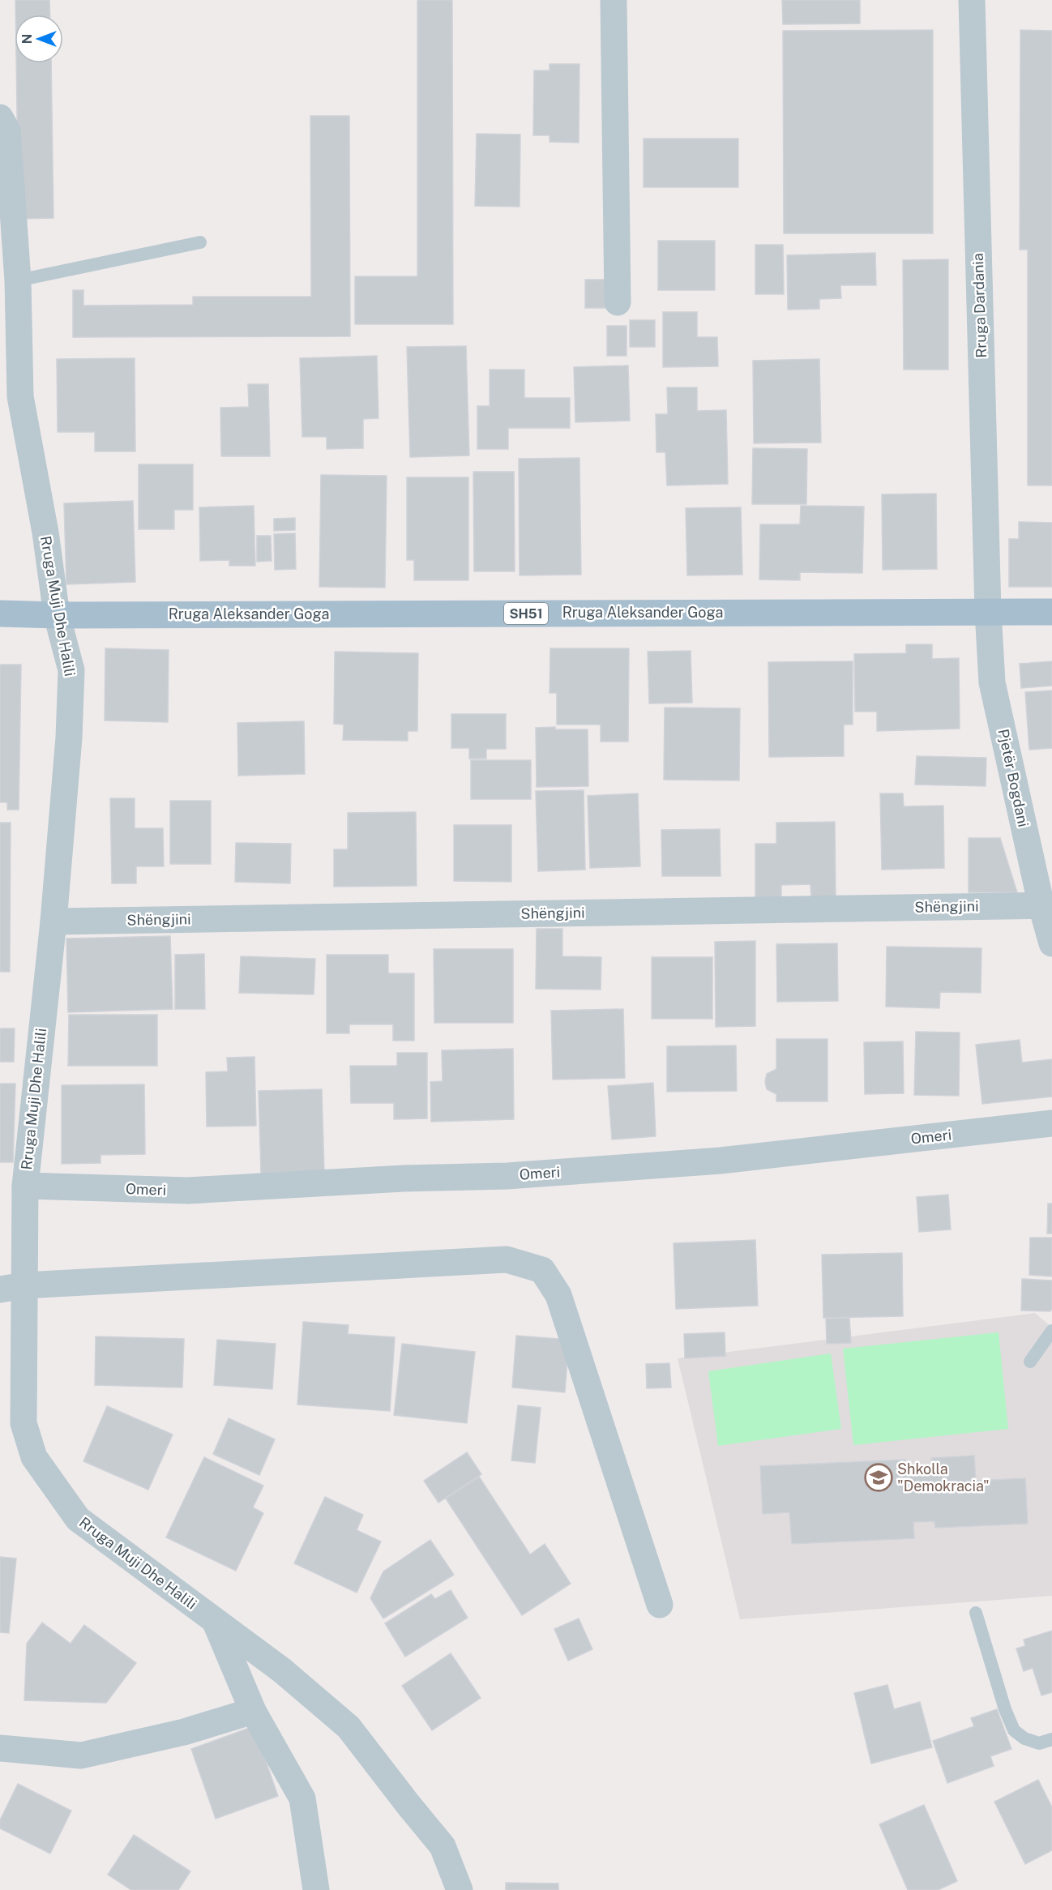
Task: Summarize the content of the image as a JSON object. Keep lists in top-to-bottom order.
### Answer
{
  "streets": {
    "main road": ["Rruga Aleksander Goga", "SH51"],
    "street": [
      "Rruga Dardania",
      "Rruga Muji Dhe Halili",
      "Pjetër Bogdani",
      "Shëngjini",
      "Omeri"
    ]
  },
  "crossings": [
    ["Rruga Dardania", "Rruga Aleksander Goga"],
    ["Rruga Dardania", "Pjetër Bogdani"],
    ["Rruga Muji Dhe Halili", "Rruga Aleksander Goga"],
    ["Rruga Muji Dhe Halili", "Shëngjini"],
    ["Rruga Muji Dhe Halili", "Omeri"],
    ["Rruga Aleksander Goga", "Pjetër Bogdani"],
    ["Pjetër Bogdani", "Shëngjini"]
  ],
  "places": {
    "school or university": ["Shkolla \"Demokracia\""]
  },
  "north": "left"
}
